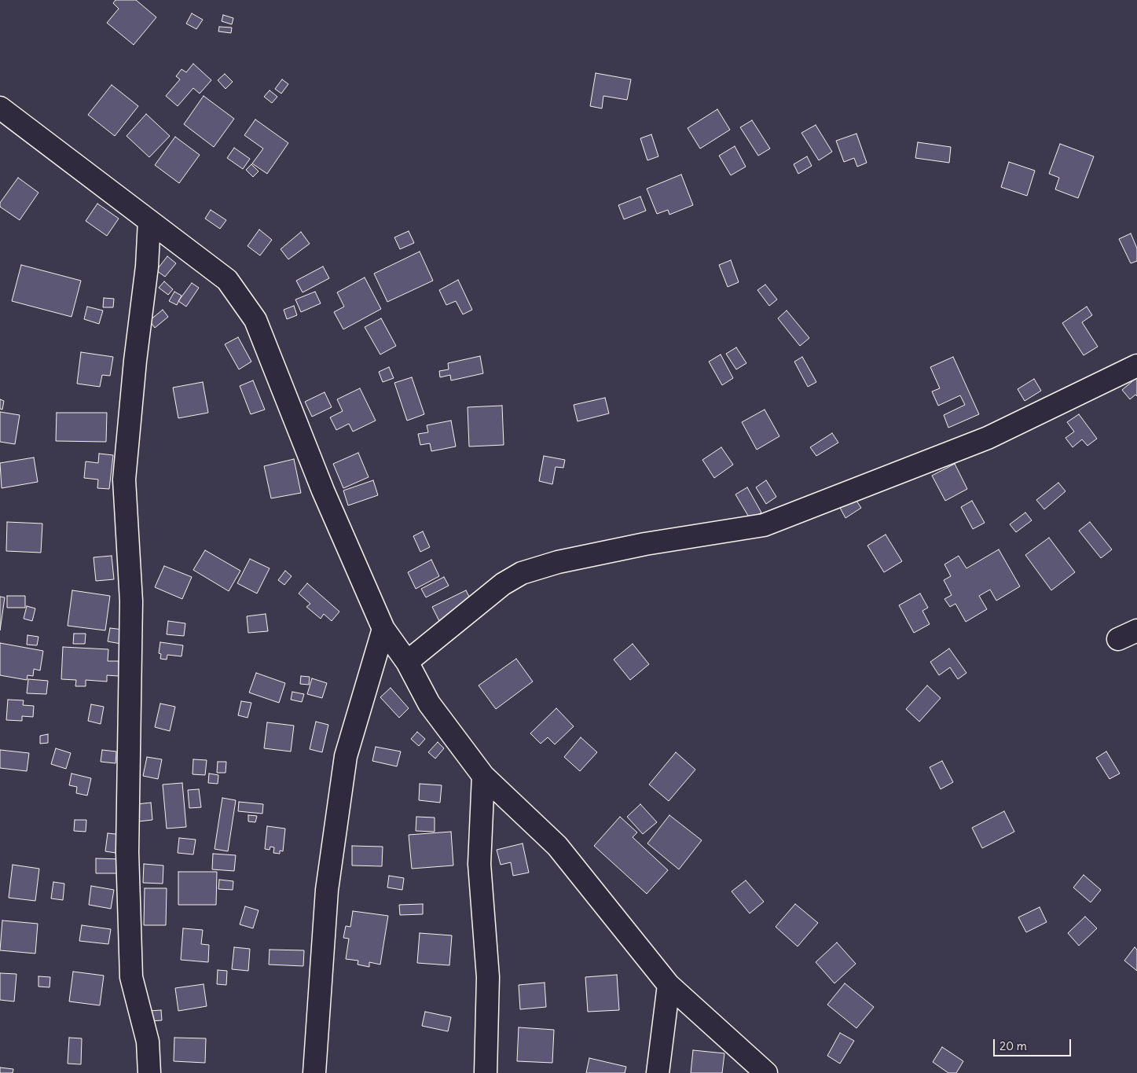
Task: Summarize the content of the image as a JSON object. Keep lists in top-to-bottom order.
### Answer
{
  "scale_bar": "20 m"
}
